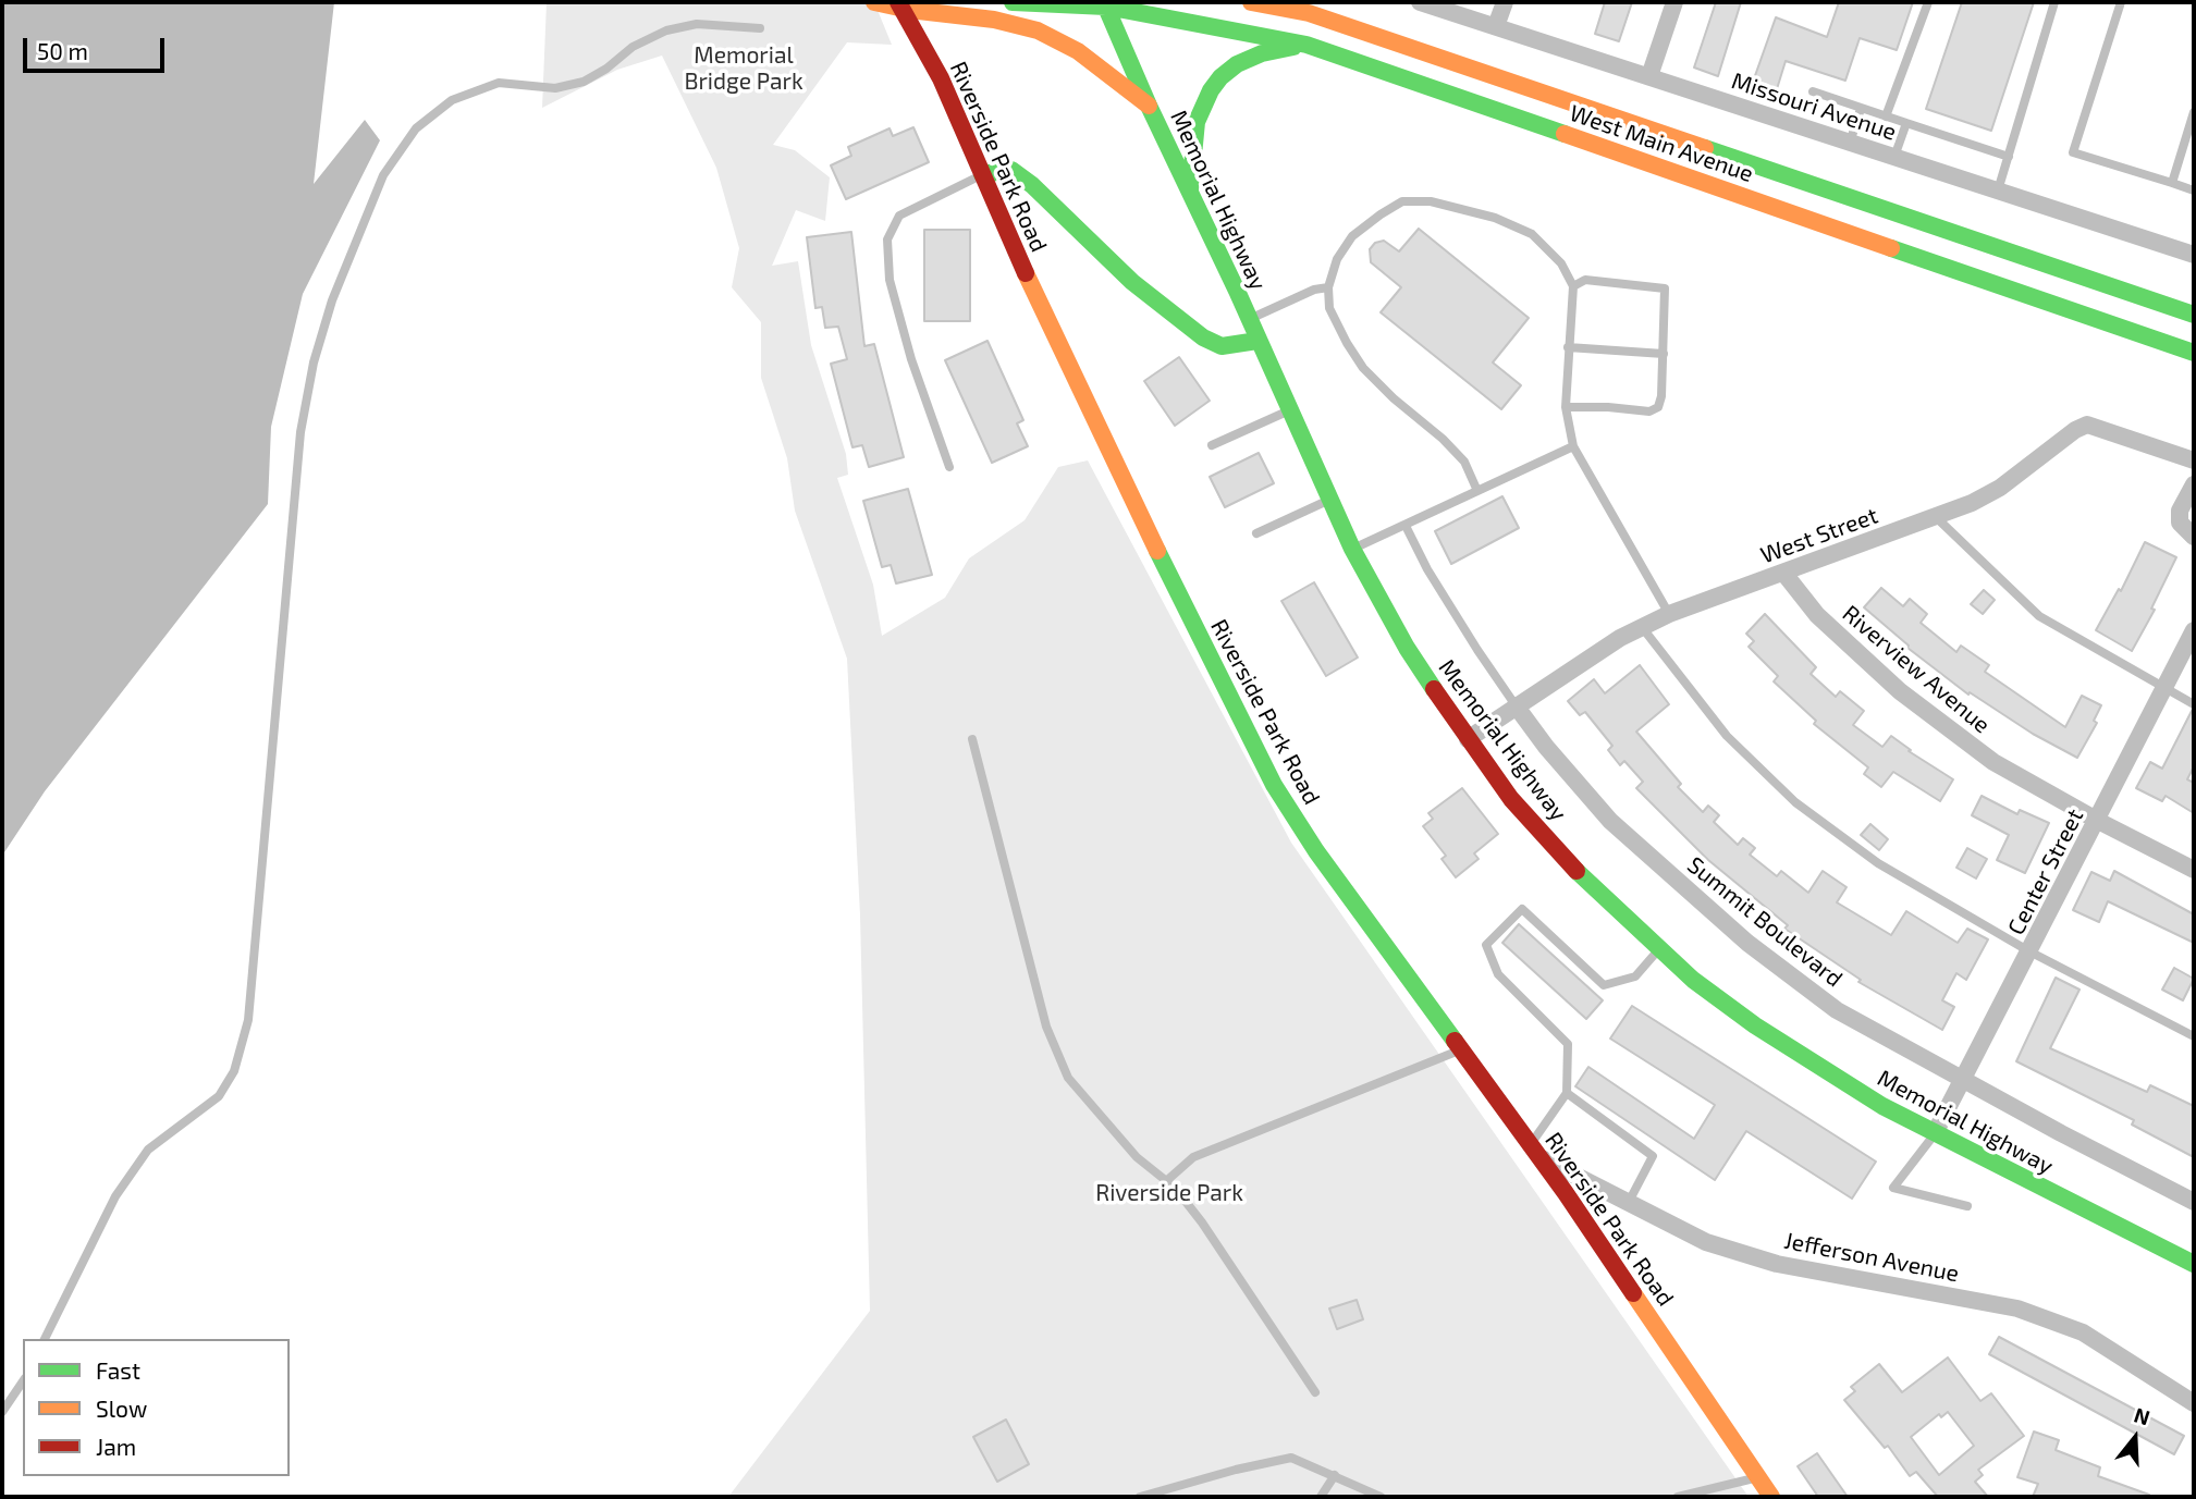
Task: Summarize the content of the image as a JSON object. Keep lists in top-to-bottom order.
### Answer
{
  "streets": {
    "main road": ["West Main Avenue", "Riverside Park Road", "Memorial Highway"],
    "street": [
      "Missouri Avenue",
      "West Street",
      "Riverview Avenue",
      "Center Street",
      "Summit Boulevard",
      "Jefferson Avenue"
    ]
  },
  "crossings": [
    ["West Main Avenue", "Memorial Highway"],
    ["Riverside Park Road", "Jefferson Avenue"],
    ["Memorial Highway", "West Street"],
    ["Memorial Highway", "Center Street"],
    ["West Street", "Riverview Avenue"],
    ["West Street", "Summit Boulevard"],
    ["Riverview Avenue", "Center Street"],
    ["Center Street", "Summit Boulevard"]
  ],
  "parks": ["Memorial Bridge Park", "Riverside Park"],
  "legend": ["Fast", "Slow", "Jam"],
  "scale_bar": "50 m",
  "north": "top"
}
